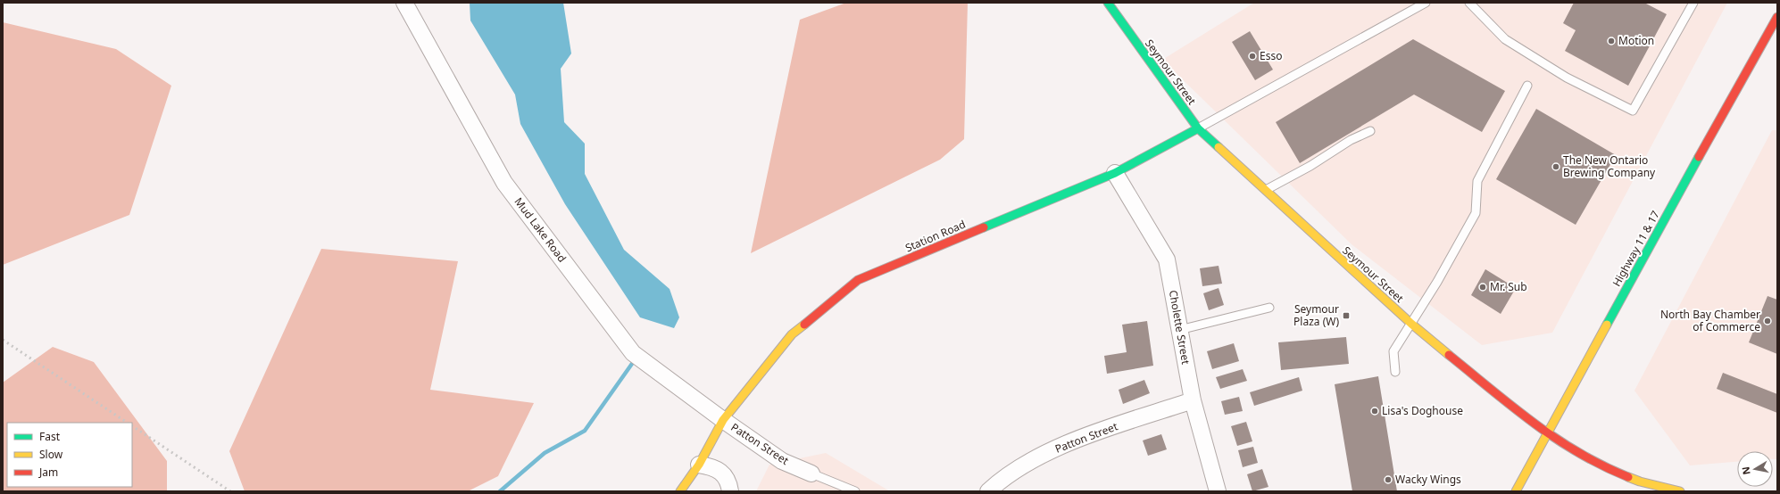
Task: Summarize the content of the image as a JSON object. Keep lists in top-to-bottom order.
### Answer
{
  "streets": {
    "main road": ["Seymour Street", "Station Road", "Highway 11 & 17"],
    "street": ["Mud Lake Road", "Cholette Street", "Patton Street"]
  },
  "crossings": [
    ["Seymour Street", "Station Road"],
    ["Seymour Street", "Highway 11 & 17"],
    ["Mud Lake Road", "Station Road"],
    ["Mud Lake Road", "Patton Street"],
    ["Station Road", "Cholette Street"],
    ["Station Road", "Patton Street"],
    ["Cholette Street", "Patton Street"]
  ],
  "places": {
    "other": [
      "Motion",
      "Esso",
      "The New Ontario Brewing Company",
      "Mr. Sub",
      "North Bay Chamber of Commerce",
      "Lisa's Doghouse",
      "Wacky Wings"
    ],
    "transit": ["Seymour Plaza (W)"]
  },
  "legend": ["Fast", "Slow", "Jam"],
  "north": "left"
}
